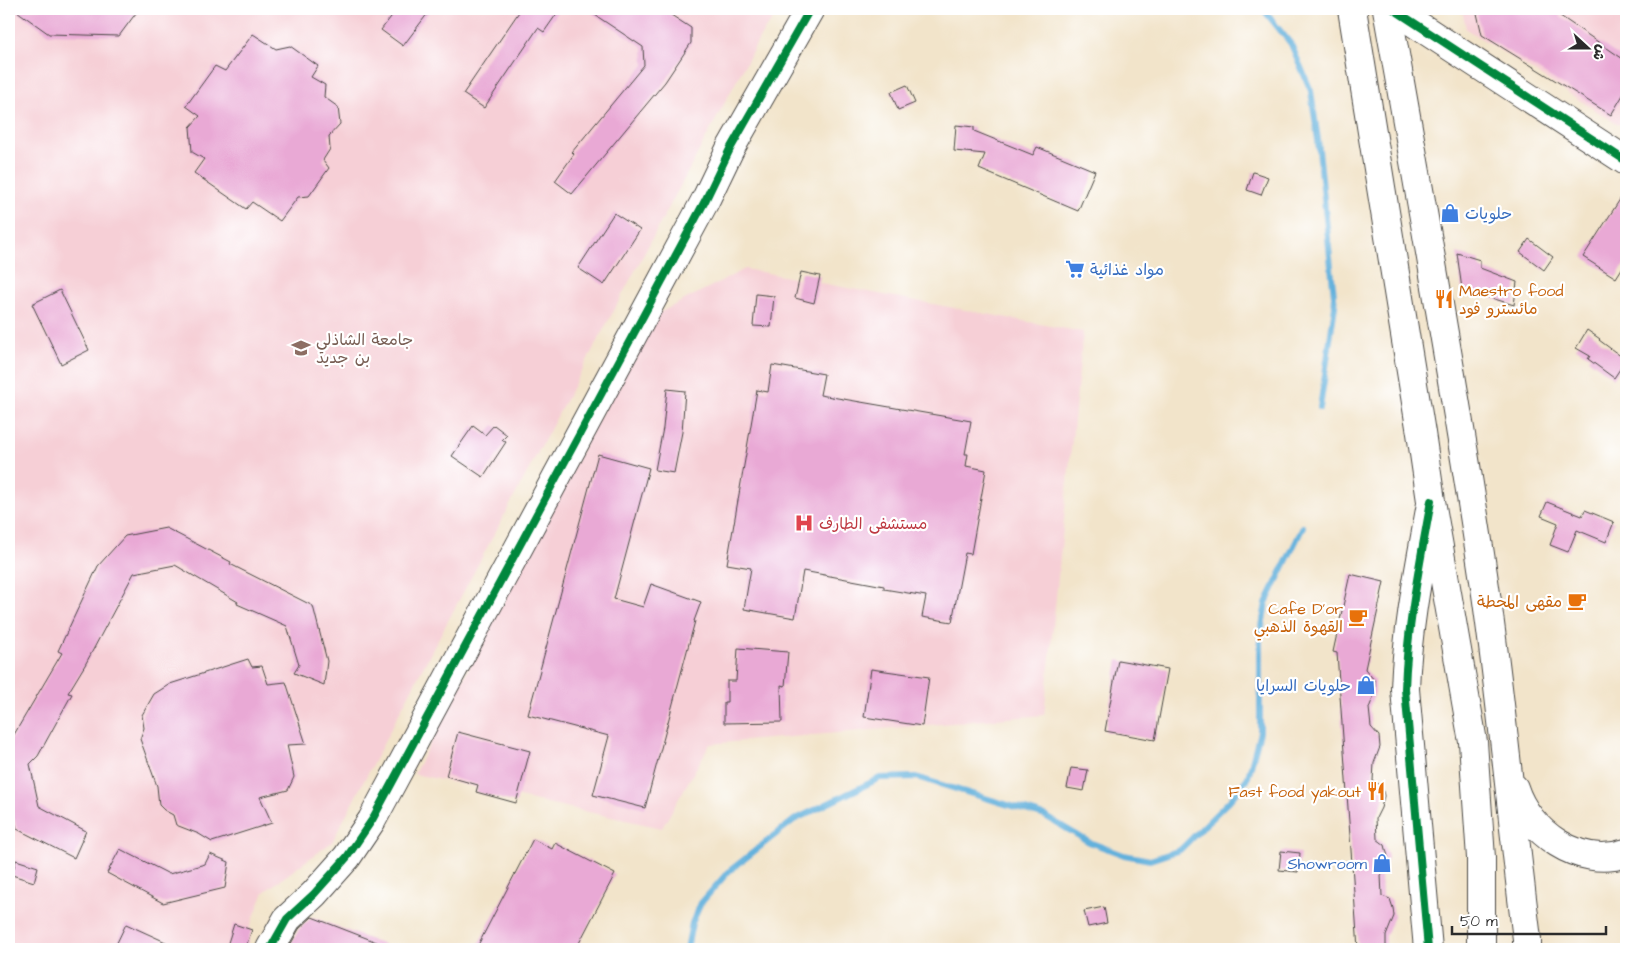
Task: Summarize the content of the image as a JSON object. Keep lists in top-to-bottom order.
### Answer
{
  "places": {
    "shop": ["حلويات", "حلويات السرايا", "Showroom"],
    "supermarket": ["مواد غذائية"],
    "restaurant": ["Maestro food مائسترو فود", "Fast food yakout"],
    "school or university": ["جامعة الشاذلي بن جديد"],
    "hospital": ["مستشفى الطارف"],
    "cafe": ["مقهى المحطة", "Cafe D'or القهوة الذهبي"]
  },
  "scale_bar": "50 m",
  "north": "right"
}
